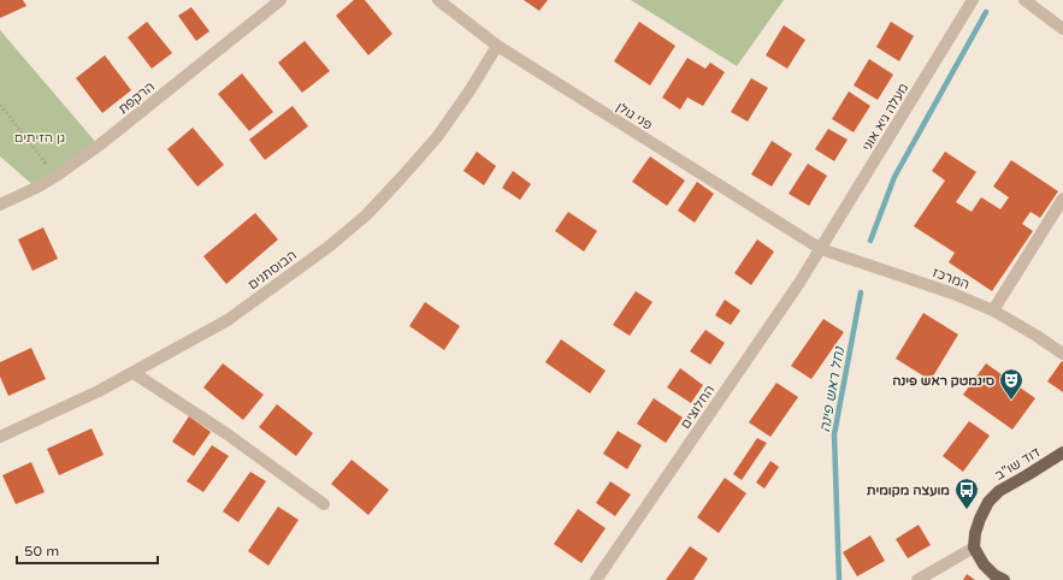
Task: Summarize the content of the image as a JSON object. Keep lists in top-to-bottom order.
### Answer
{
  "streets": {
    "main road": ["דוד שו\"ב"],
    "street": [
      "הרקפת",
      "פני גולן",
      "מעלה גיא אוני",
      "הבוסתנים",
      "המרכז",
      "החלוצים"
    ]
  },
  "crossings": [
    ["פני גולן", "מעלה גיא אוני"],
    ["פני גולן", "הבוסתנים"],
    ["פני גולן", "המרכז"],
    ["פני גולן", "החלוצים"],
    ["מעלה גיא אוני", "המרכז"],
    ["מעלה גיא אוני", "החלוצים"],
    ["המרכז", "החלוצים"]
  ],
  "water": ["נחל ראש פינה"],
  "parks": ["גן הזיתים"],
  "places": {
    "theatre": ["סינמטק ראש פינה"],
    "bus stop": ["מועצה מקומית"]
  },
  "scale_bar": "50 m"
}
